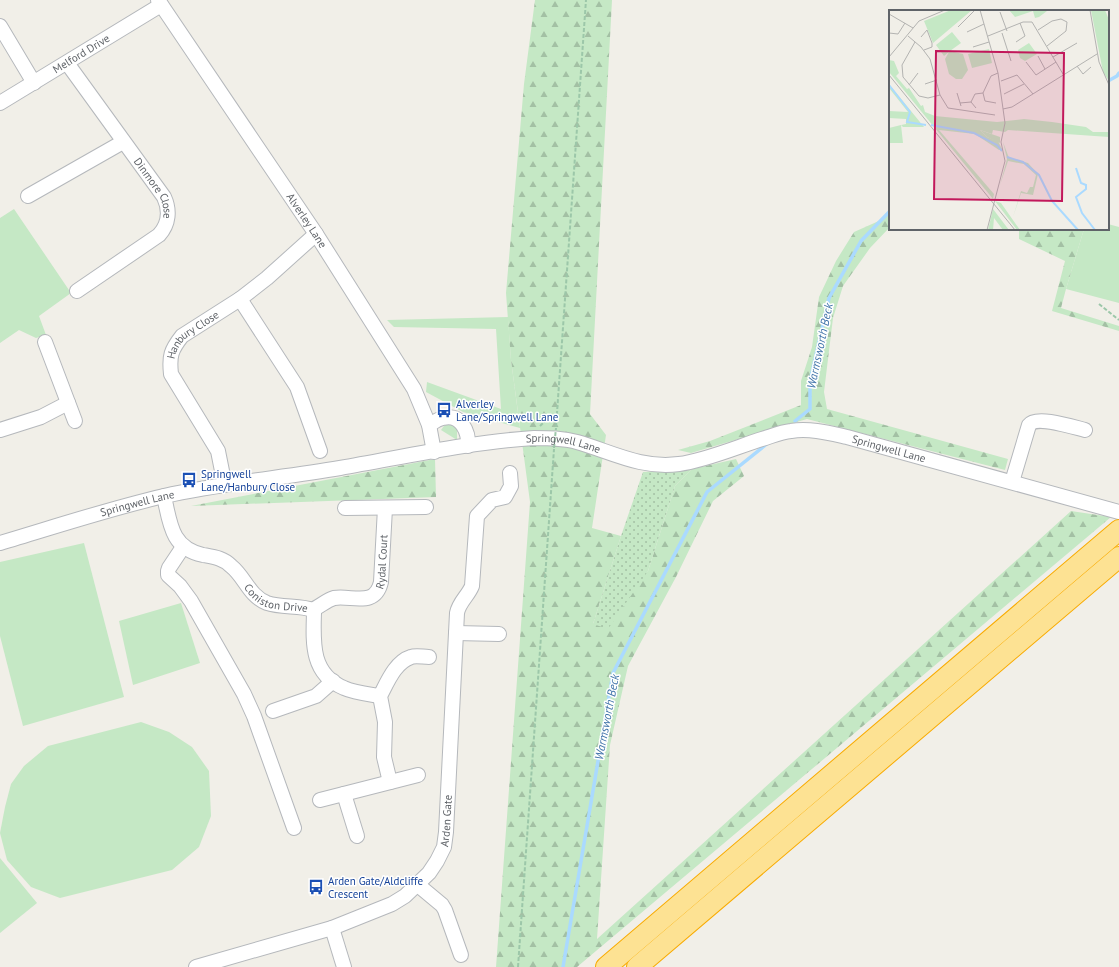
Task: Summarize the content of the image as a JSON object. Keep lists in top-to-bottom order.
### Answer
{
  "streets": {
    "street": [
      "Melford Drive",
      "Dinmore Close",
      "Alverley Lane",
      "Hanbury Close",
      "Springwell Lane",
      "Rydal Court",
      "Coniston Drive",
      "Arden Gate"
    ]
  },
  "crossings": [
    ["Melford Drive", "Dinmore Close"],
    ["Melford Drive", "Alverley Lane"],
    ["Alverley Lane", "Hanbury Close"],
    ["Alverley Lane", "Springwell Lane"],
    ["Rydal Court", "Coniston Drive"]
  ],
  "water": ["Warmsworth Beck"],
  "places": {
    "bus stop": ["Alverley Lane/Springwell Lane", "Springwell Lane/Hanbury Close", "Arden Gate/Aldcliffe Crescent"]
  }
}
